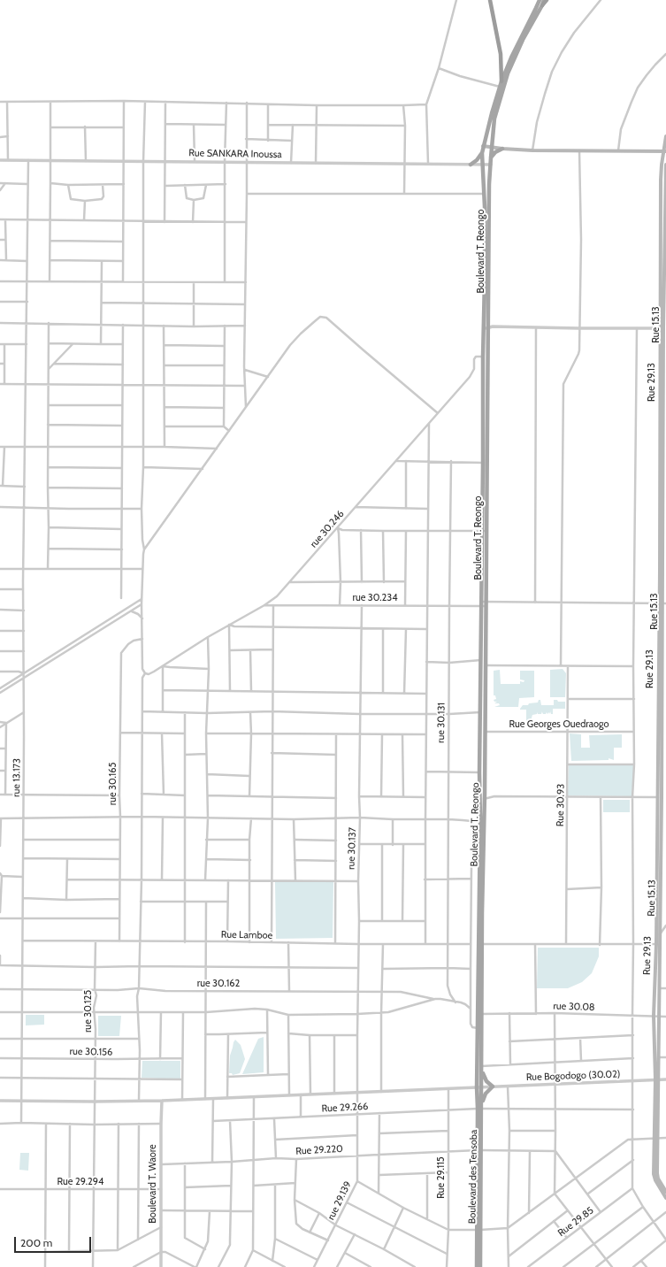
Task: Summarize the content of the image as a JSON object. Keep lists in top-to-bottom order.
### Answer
{
  "streets": {
    "main road": [
      "Boulevard T. Reongo",
      "Rue 15.13",
      "Rue 29.13",
      "Boulevard des Tensoba"
    ],
    "street": [
      "Rue SANKARA Inoussa",
      "rue 30.246",
      "rue 30.234",
      "rue 30.131",
      "Rue Georges Ouedraogo",
      "rue 13.173",
      "rue 30.165",
      "Rue 30.93",
      "rue 30.137",
      "Rue Lamboe",
      "rue 30.162",
      "rue 30.08",
      "rue 30.125",
      "rue 30.156",
      "Rue Bogodogo (30.02)",
      "Rue 29.266",
      "Rue 29.220",
      "Rue 29.115",
      "Rue 29.294",
      "Boulevard T. Waore",
      "rue 29.139",
      "Rue 29.85"
    ]
  },
  "crossings": [
    ["Rue SANKARA Inoussa", "Boulevard T. Reongo"],
    ["Rue SANKARA Inoussa", "rue 13.173"],
    ["Boulevard T. Reongo", "rue 30.246"],
    ["Boulevard T. Reongo", "rue 30.234"],
    ["Boulevard T. Reongo", "Rue Georges Ouedraogo"],
    ["Boulevard T. Reongo", "rue 30.08"],
    ["Boulevard T. Reongo", "Rue Bogodogo (30.02)"],
    ["Boulevard T. Reongo", "Boulevard des Tensoba"],
    ["Rue 15.13", "Rue 29.13"],
    ["Rue 15.13", "rue 30.234"],
    ["Rue 15.13", "rue 30.08"],
    ["Rue 15.13", "Rue Bogodogo (30.02)"],
    ["Rue 29.13", "rue 30.234"],
    ["Rue 29.13", "rue 30.08"],
    ["Rue 29.13", "Rue Bogodogo (30.02)"],
    ["rue 30.246", "rue 30.234"],
    ["rue 30.234", "rue 30.131"],
    ["rue 30.234", "rue 30.137"],
    ["rue 30.131", "Rue Lamboe"],
    ["rue 30.131", "rue 30.162"],
    ["Rue Georges Ouedraogo", "Rue 30.93"],
    ["rue 13.173", "Rue Lamboe"],
    ["rue 13.173", "rue 30.162"],
    ["rue 13.173", "rue 30.156"],
    ["rue 13.173", "Rue Bogodogo (30.02)"],
    ["rue 30.165", "Rue Lamboe"],
    ["rue 30.137", "Rue Lamboe"],
    ["rue 30.137", "rue 30.162"],
    ["rue 30.137", "Rue Bogodogo (30.02)"],
    ["rue 30.137", "rue 29.139"],
    ["Rue Lamboe", "rue 30.125"],
    ["rue 30.162", "rue 30.125"],
    ["rue 30.125", "rue 30.156"],
    ["rue 30.125", "Rue Bogodogo (30.02)"],
    ["rue 30.125", "Rue 29.294"],
    ["Rue Bogodogo (30.02)", "Boulevard des Tensoba"],
    ["Rue Bogodogo (30.02)", "Rue 29.115"],
    ["Rue Bogodogo (30.02)", "Boulevard T. Waore"],
    ["Rue Bogodogo (30.02)", "rue 29.139"],
    ["Rue 29.266", "Boulevard des Tensoba"],
    ["Rue 29.266", "Rue 29.115"],
    ["Rue 29.266", "rue 29.139"],
    ["Rue 29.220", "Boulevard des Tensoba"],
    ["Rue 29.220", "Rue 29.115"],
    ["Rue 29.220", "Boulevard T. Waore"],
    ["Rue 29.220", "rue 29.139"],
    ["Rue 29.294", "Boulevard T. Waore"]
  ],
  "scale_bar": "200 m"
}
